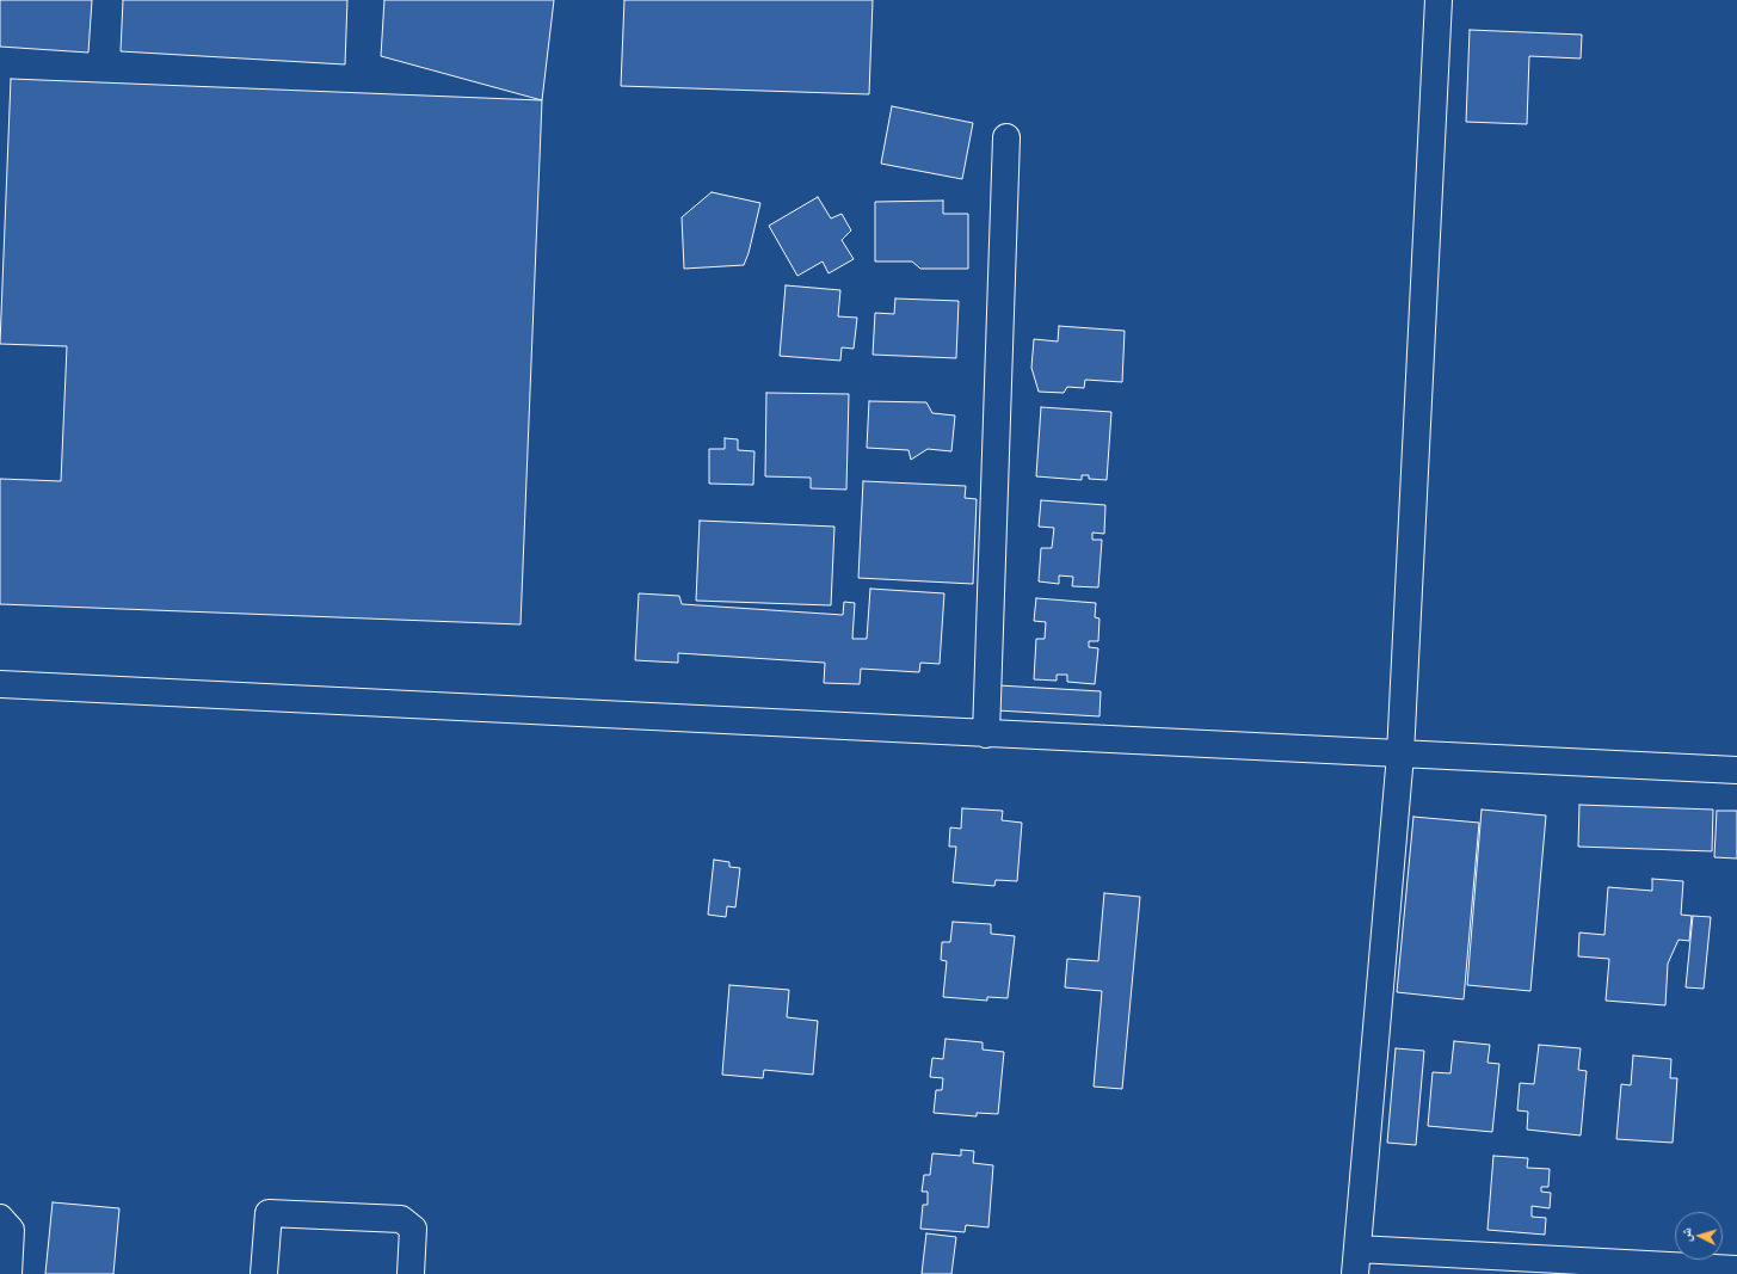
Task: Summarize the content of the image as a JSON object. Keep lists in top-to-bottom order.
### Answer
{
  "north": "left"
}
